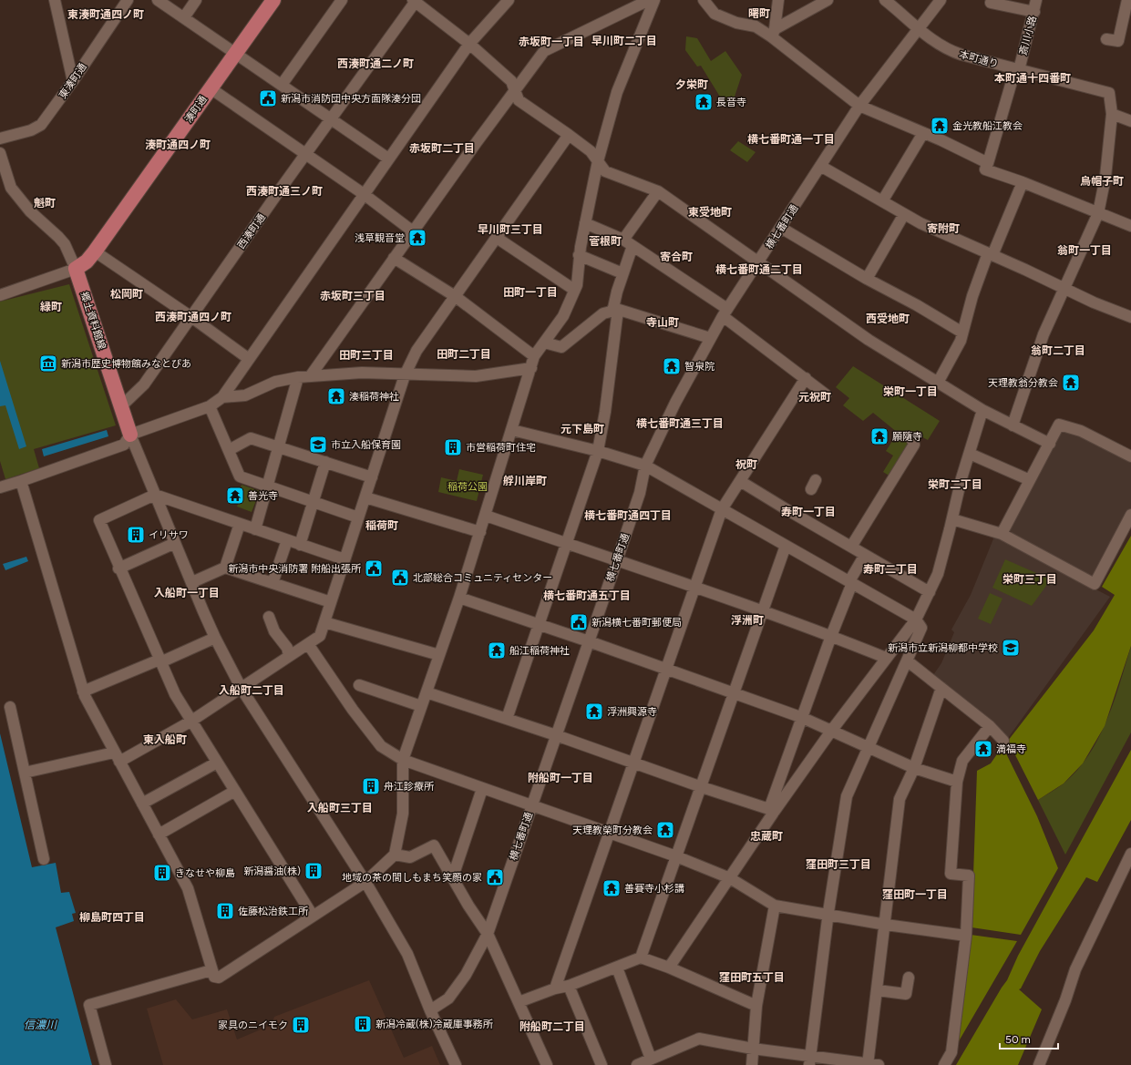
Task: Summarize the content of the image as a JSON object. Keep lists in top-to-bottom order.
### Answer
{
  "streets": {
    "main road": ["湊町通", "郷土資料館線"],
    "street": [
      "斎川小路",
      "本町通り",
      "東湊町通",
      "横七番町通",
      "西湊町通"
    ]
  },
  "crossings": [
    ["斎川小路", "本町通り"],
    ["本町通り", "横七番町通"],
    ["湊町通", "郷土資料館線"],
    ["西湊町通", "郷土資料館線"]
  ],
  "districts": [
    "曙町",
    "東湊町通四ノ町",
    "早川町二丁目",
    "赤坂町一丁目",
    "西湊町通二ノ町",
    "本町通十四番町",
    "夕栄町",
    "横七番町通一丁目",
    "湊町通四ノ町",
    "赤坂町二丁目",
    "烏帽子町",
    "西湊町通三ノ町",
    "魁町",
    "東受地町",
    "寄附町",
    "早川町三丁目",
    "菅根町",
    "翁町一丁目",
    "寄合町",
    "横七番町通二丁目",
    "田町一丁目",
    "松岡町",
    "赤坂町三丁目",
    "緑町",
    "西湊町通四ノ町",
    "西受地町",
    "寺山町",
    "翁町二丁目",
    "田町二丁目",
    "田町三丁目",
    "栄町一丁目",
    "元祝町",
    "横七番町通三丁目",
    "元下島町",
    "祝町",
    "艀川岸町",
    "栄町二丁目",
    "寿町一丁目",
    "横七番町通四丁目",
    "稲荷町",
    "寿町二丁目",
    "栄町三丁目",
    "入船町一丁目",
    "横七番町通五丁目",
    "浮洲町",
    "入船町二丁目",
    "東入船町",
    "附船町一丁目",
    "入船町三丁目",
    "忠蔵町",
    "窪田町三丁目",
    "窪田町一丁目",
    "柳島町四丁目",
    "窪田町五丁目",
    "附船町二丁目"
  ],
  "water": ["信濃川"],
  "parks": ["稲荷公園"],
  "places": {
    "public building": [
      "新潟市消防団中央方面隊湊分団",
      "新潟市中央消防署 附船出張所",
      "北部総合コミュニティセンター",
      "新潟横七番町郵便局",
      "地域の茶の間しもまち笑顔の家"
    ],
    "temple": [
      "長音寺",
      "金光教船江教会",
      "浅草観音堂",
      "智泉院",
      "天理教翁分教会",
      "湊稲荷神社",
      "願隨寺",
      "善光寺",
      "船江稲荷神社",
      "浮洲興源寺",
      "満福寺",
      "天理教榮町分教会",
      "善賽寺小杉講"
    ],
    "museum": ["新潟市歴史博物館みなとぴあ"],
    "school or university": ["市立入船保育園", "新潟市立新潟柳都中学校"],
    "building": [
      "市営稲荷町住宅",
      "イリサワ",
      "舟江診療所",
      "新潟醤油(株)",
      "きなせや柳島",
      "佐藤松治鉄工所",
      "新潟冷蔵(株)冷蔵庫事務所",
      "家具のニイモク"
    ]
  },
  "scale_bar": "50 m"
}
